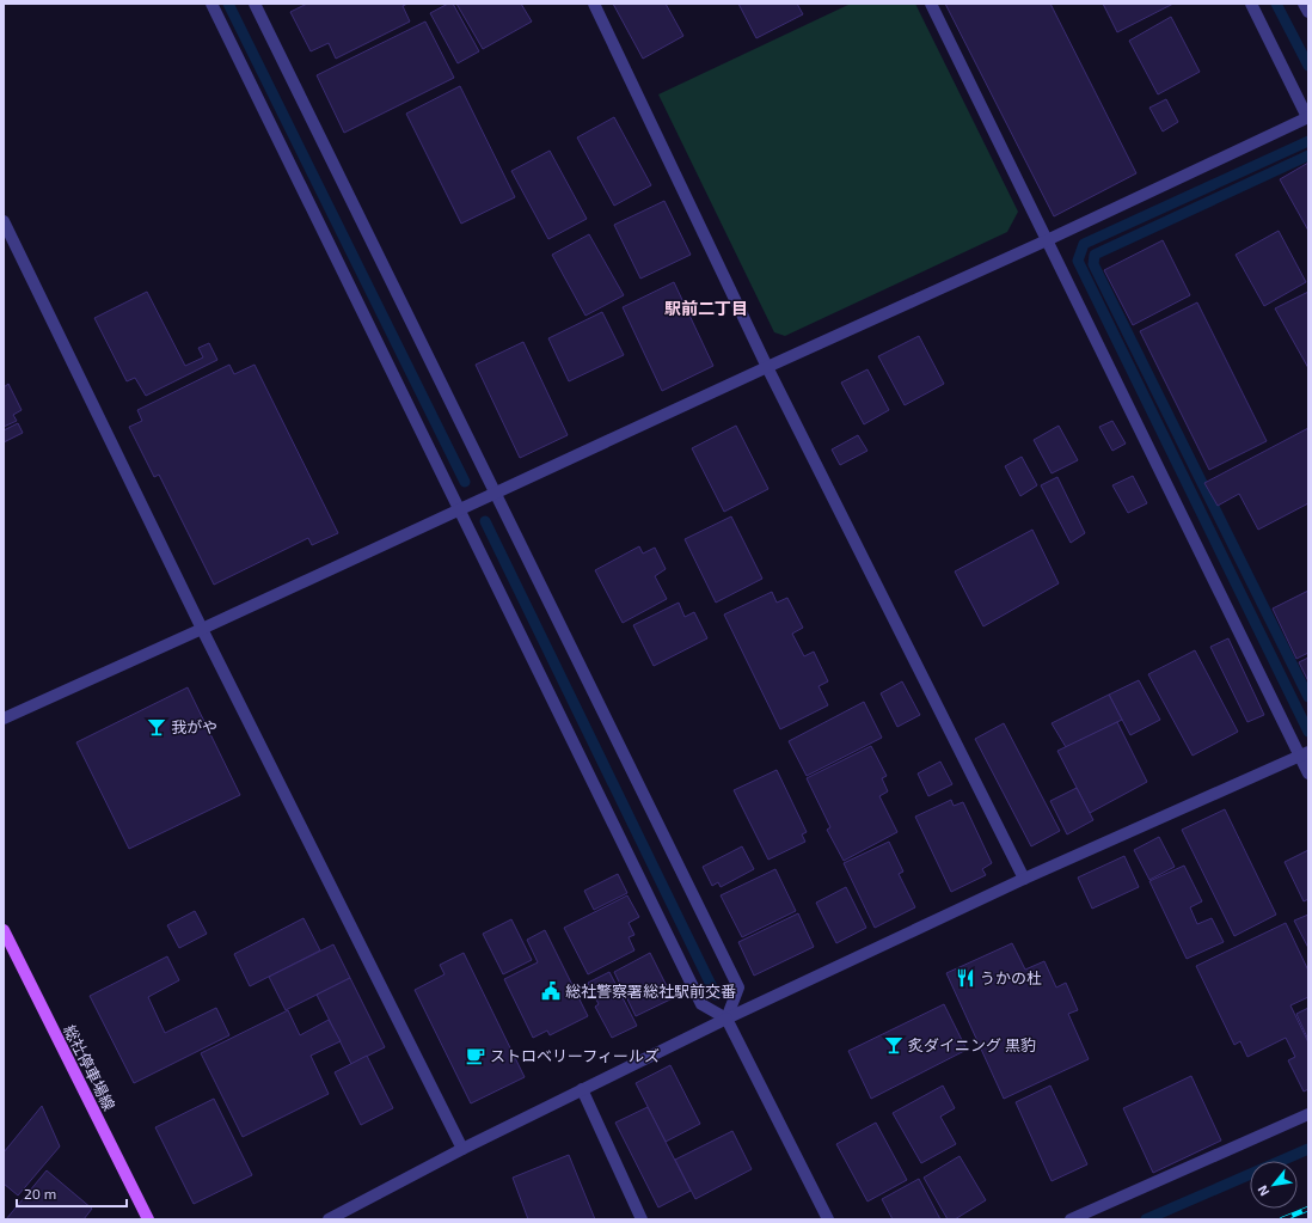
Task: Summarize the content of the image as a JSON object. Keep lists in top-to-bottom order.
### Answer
{
  "streets": {
    "main road": ["総社停車場線"]
  },
  "districts": ["駅前二丁目"],
  "places": {
    "bar": ["我がや", "炙ダイニング 黒豹"],
    "restaurant": ["うかの杜"],
    "public building": ["総社警察署総社駅前交番"],
    "cafe": ["ストロベリーフィールズ"]
  },
  "scale_bar": "20 m",
  "north": "bottom left"
}
